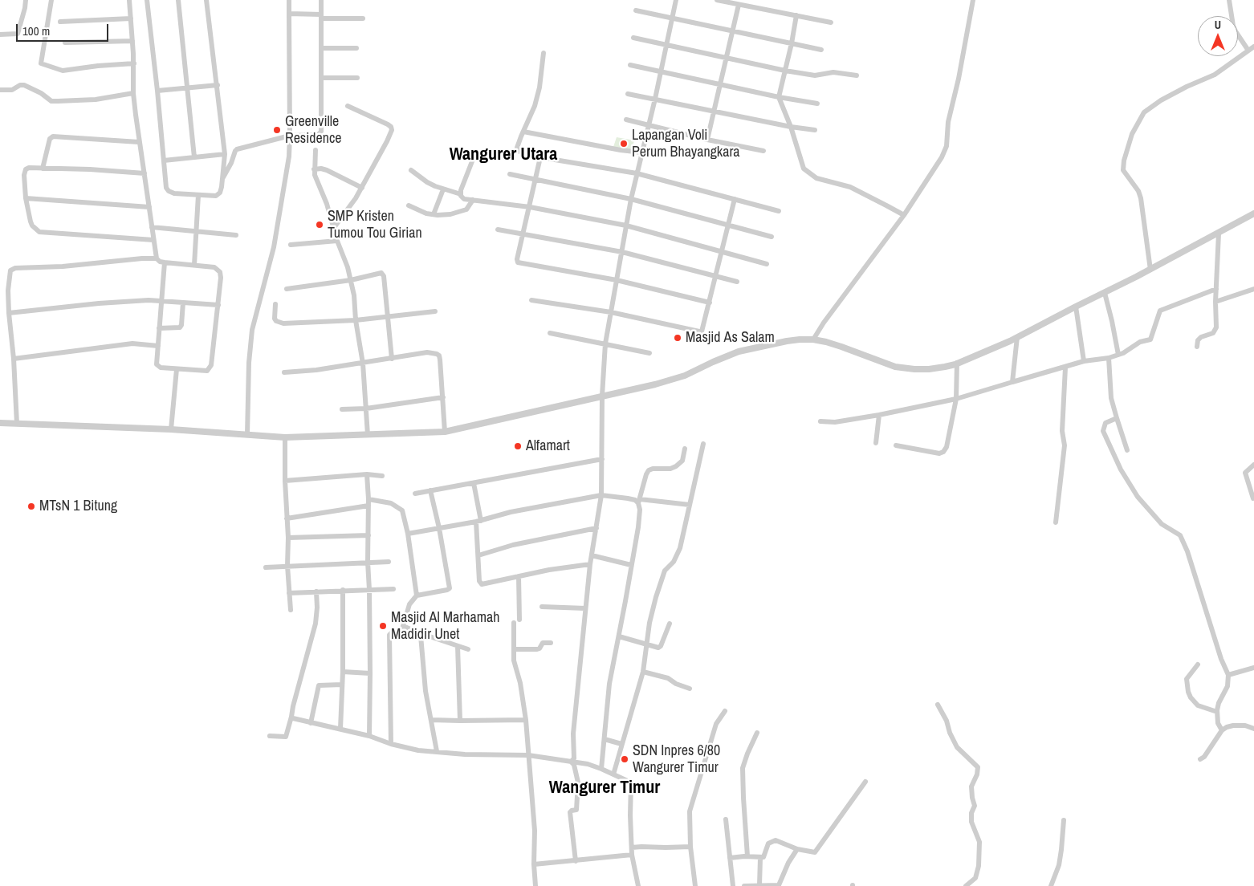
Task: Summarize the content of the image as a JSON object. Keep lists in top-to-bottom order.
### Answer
{
  "districts": ["Wangurer Utara", "Wangurer Timur"],
  "places": [
    "Greenville Residence",
    "Lapangan Voli Perum Bhayangkara",
    "SMP Kristen Tumou Tou Girian",
    "Masjid As Salam",
    "Alfamart",
    "MTsN 1 Bitung",
    "Masjid Al Marhamah Madidir Unet",
    "SDN Inpres 6/80 Wangurer Timur"
  ],
  "scale_bar": "100 m",
  "north": "top"
}
